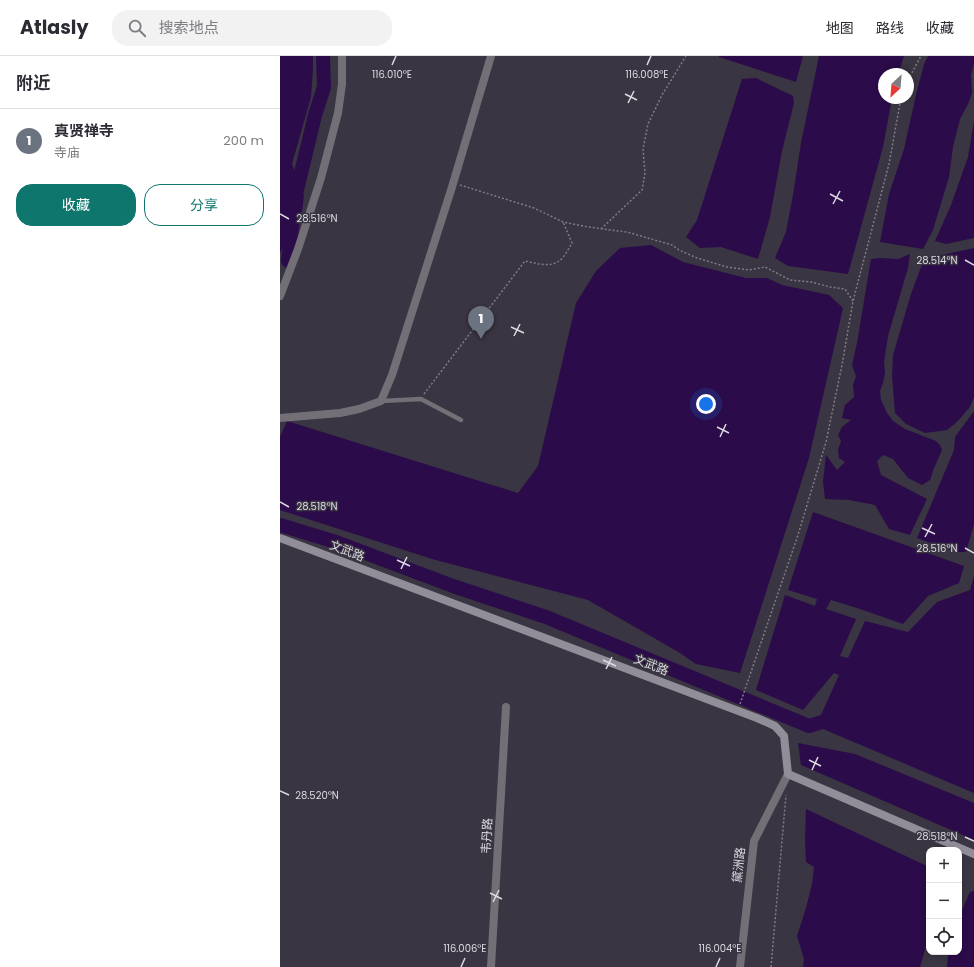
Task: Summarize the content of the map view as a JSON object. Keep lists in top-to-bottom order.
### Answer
{
  "streets": {
    "main road": ["文武路"],
    "street": ["韦丹路", "黛洲路"]
  },
  "crossings": [
    ["文武路", "黛洲路"]
  ],
  "north": "bottom left",
  "page": {
    "header": "Atlasly",
    "search": "搜索地点",
    "nav": ["地图", "路线", "收藏"],
    "heading": "附近",
    "list": [
      {
        "mark": "1",
        "name": "真贤禅寺",
        "note": "寺庙",
        "value": "200 m"
      }
    ],
    "buttons": ["收藏", "分享"],
    "pins": "1",
    "map_buttons": ["+", "−"]
  },
  "coordinates": [
    "116.010°E",
    "116.008°E",
    "28.516°N",
    "28.514°N",
    "28.518°N",
    "28.520°N",
    "116.006°E",
    "116.004°E"
  ]
}
